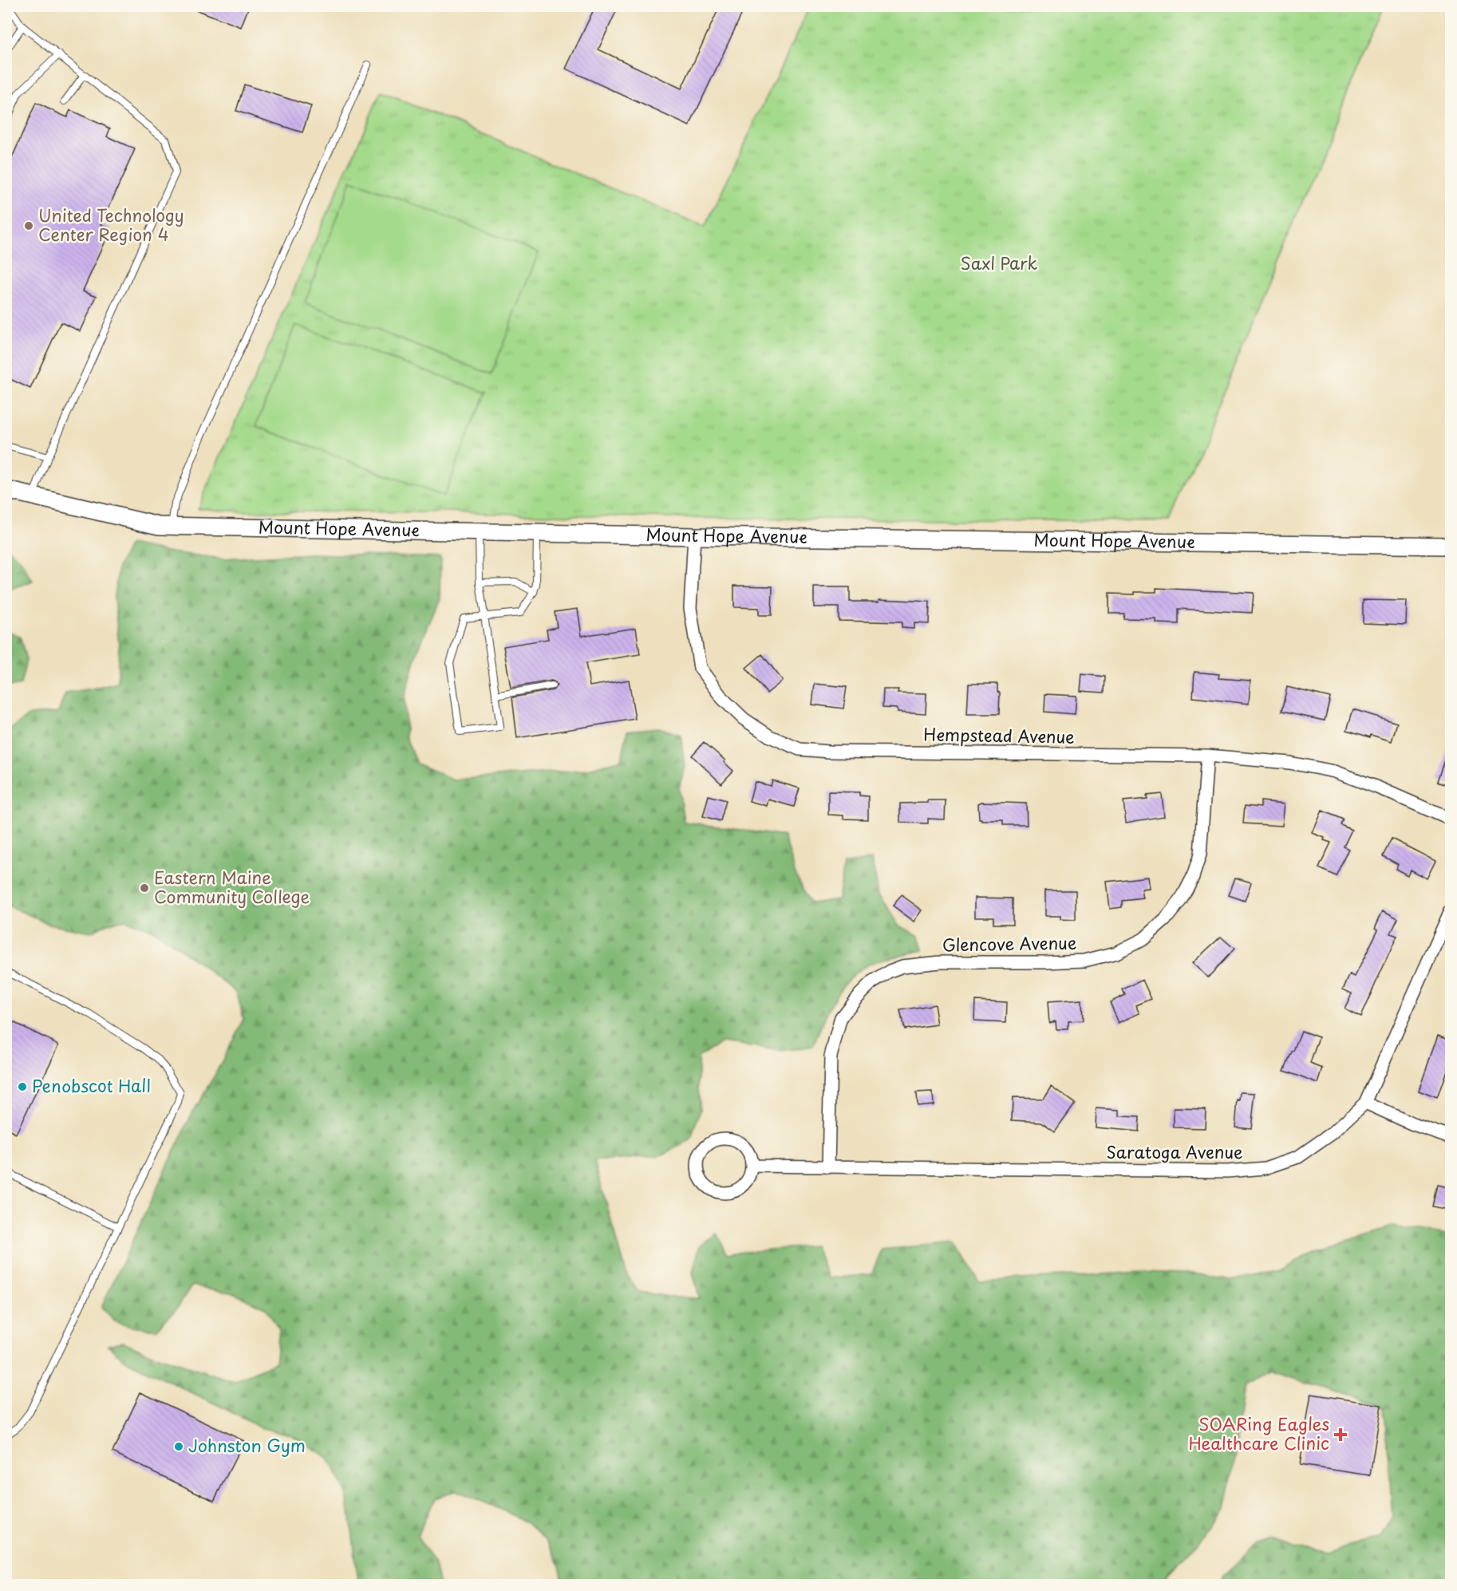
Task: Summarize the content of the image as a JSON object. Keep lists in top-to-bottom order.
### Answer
{
  "streets": {
    "street": [
      "Mount Hope Avenue",
      "Hempstead Avenue",
      "Glencove Avenue",
      "Saratoga Avenue"
    ]
  },
  "crossings": [
    ["Mount Hope Avenue", "Hempstead Avenue"],
    ["Hempstead Avenue", "Glencove Avenue"],
    ["Glencove Avenue", "Saratoga Avenue"]
  ],
  "parks": ["Saxl Park"],
  "places": {
    "other": [
      "United Technology Center Region 4",
      "Eastern Maine Community College",
      "Penobscot Hall",
      "Johnston Gym"
    ],
    "health": ["SOARing Eagles Healthcare Clinic"]
  }
}
